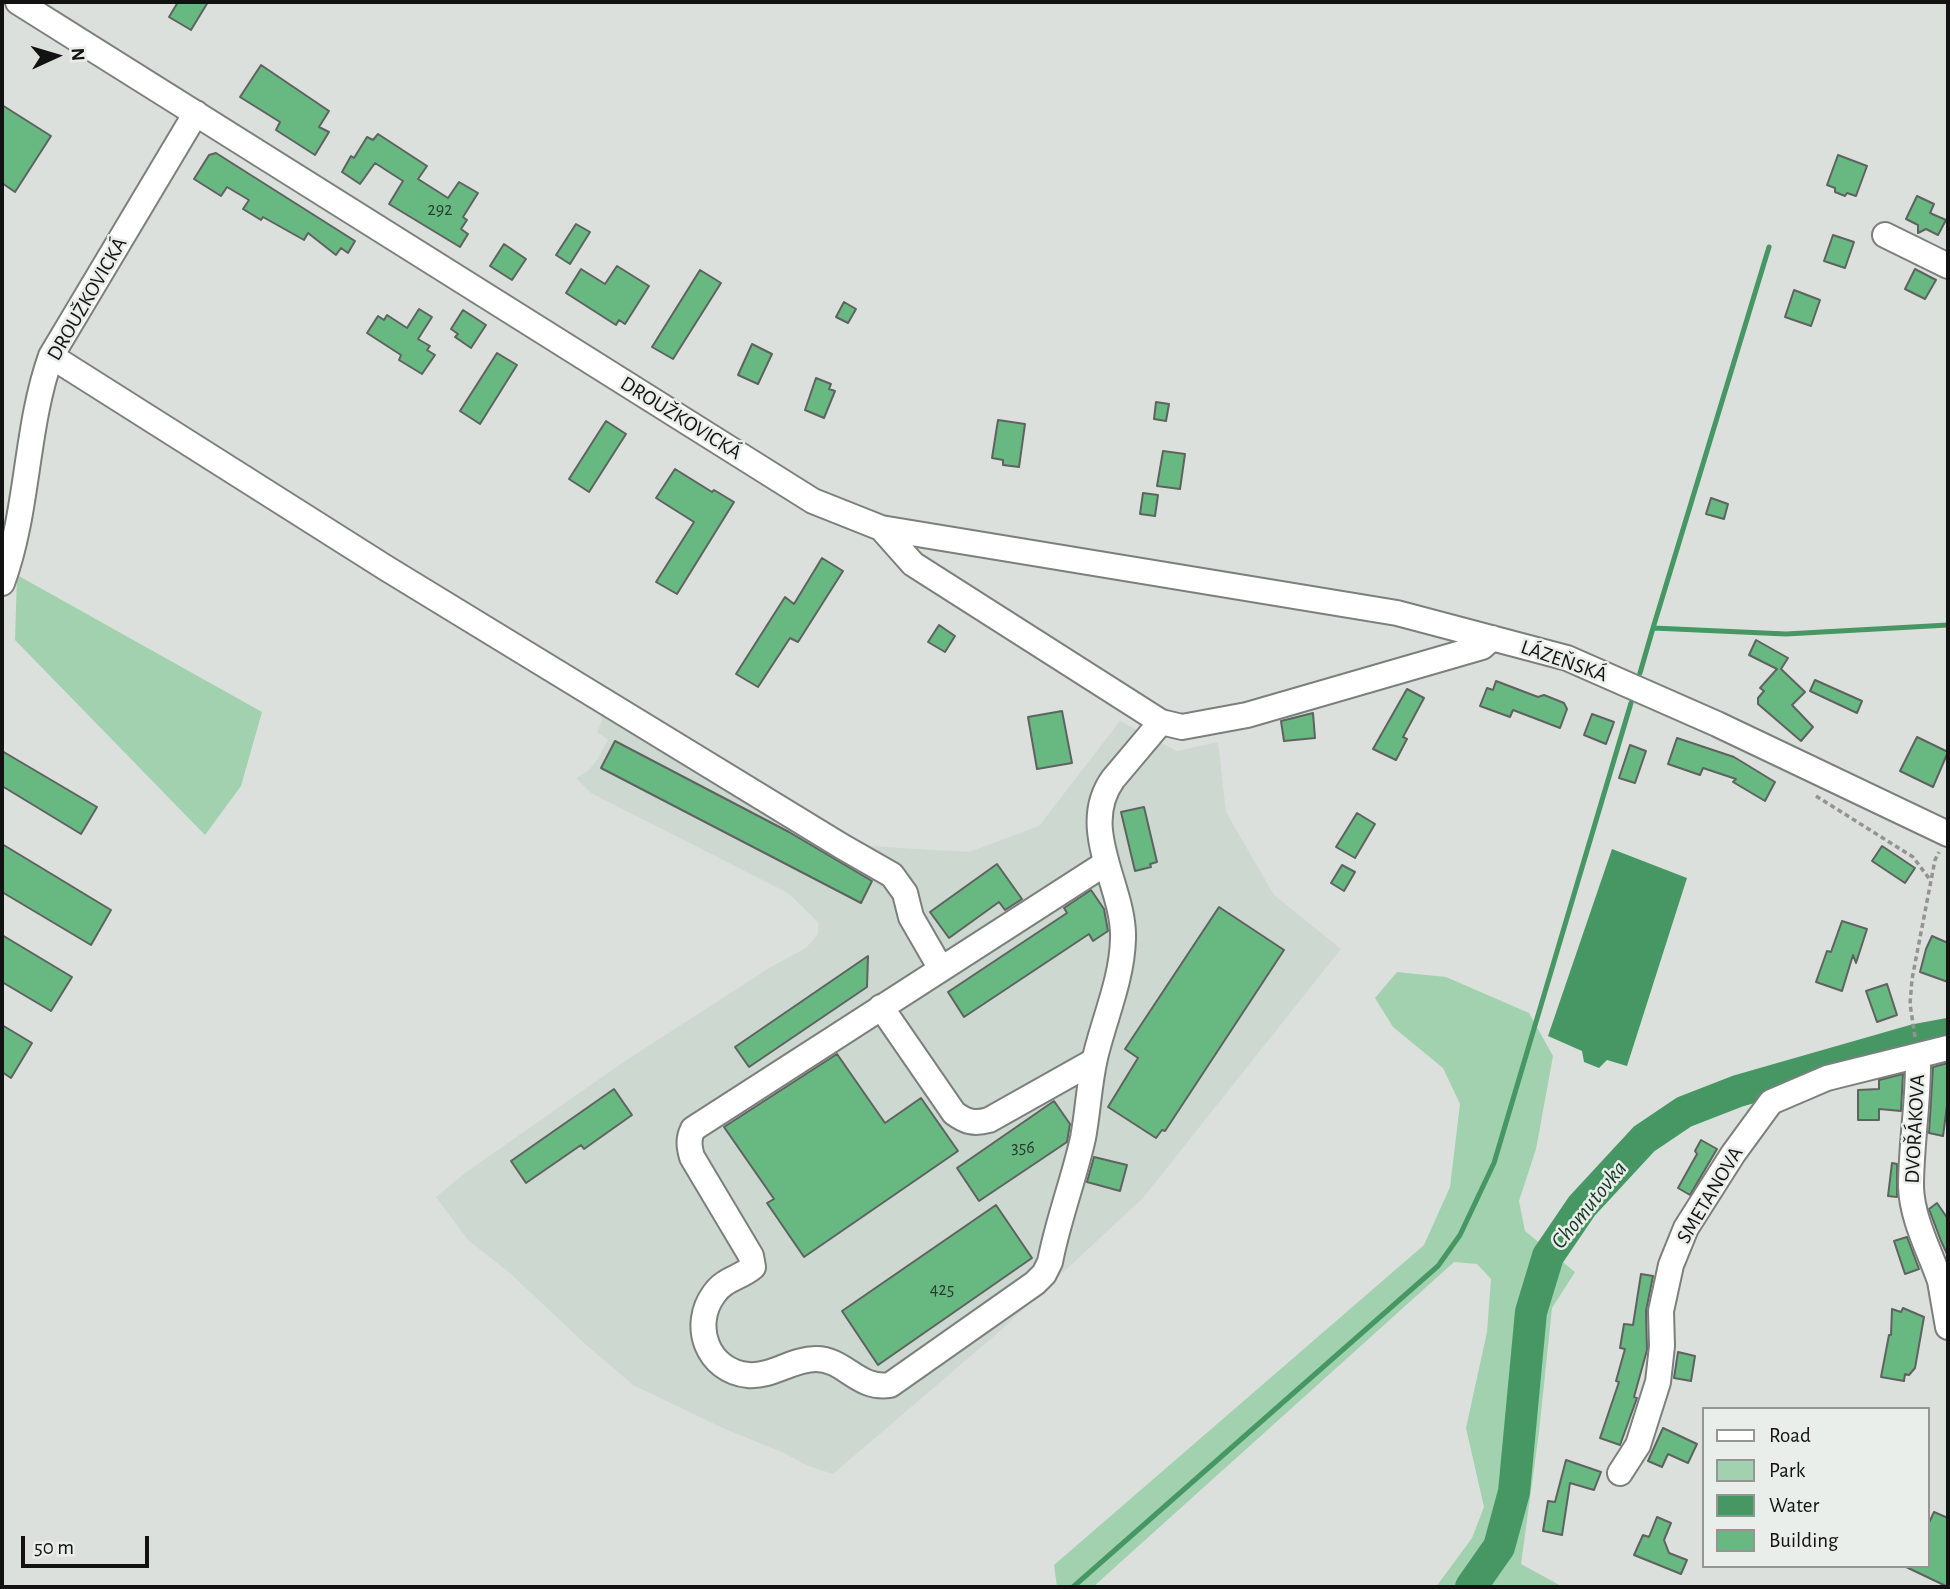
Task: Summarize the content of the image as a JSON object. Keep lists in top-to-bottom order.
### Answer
{
  "streets": {
    "street": [
      "DROUŽKOVICKÁ",
      "LÁZEŇSKÁ",
      "DVOŘÁKOVA",
      "SMETANOVA"
    ]
  },
  "crossings": [
    ["DROUŽKOVICKÁ", "LÁZEŇSKÁ"],
    ["DVOŘÁKOVA", "SMETANOVA"]
  ],
  "water": ["Chomutovka"],
  "house_numbers": ["292", "356", "425"],
  "legend": [
    "Road",
    "Park",
    "Water",
    "Building"
  ],
  "scale_bar": "50 m",
  "north": "right"
}
